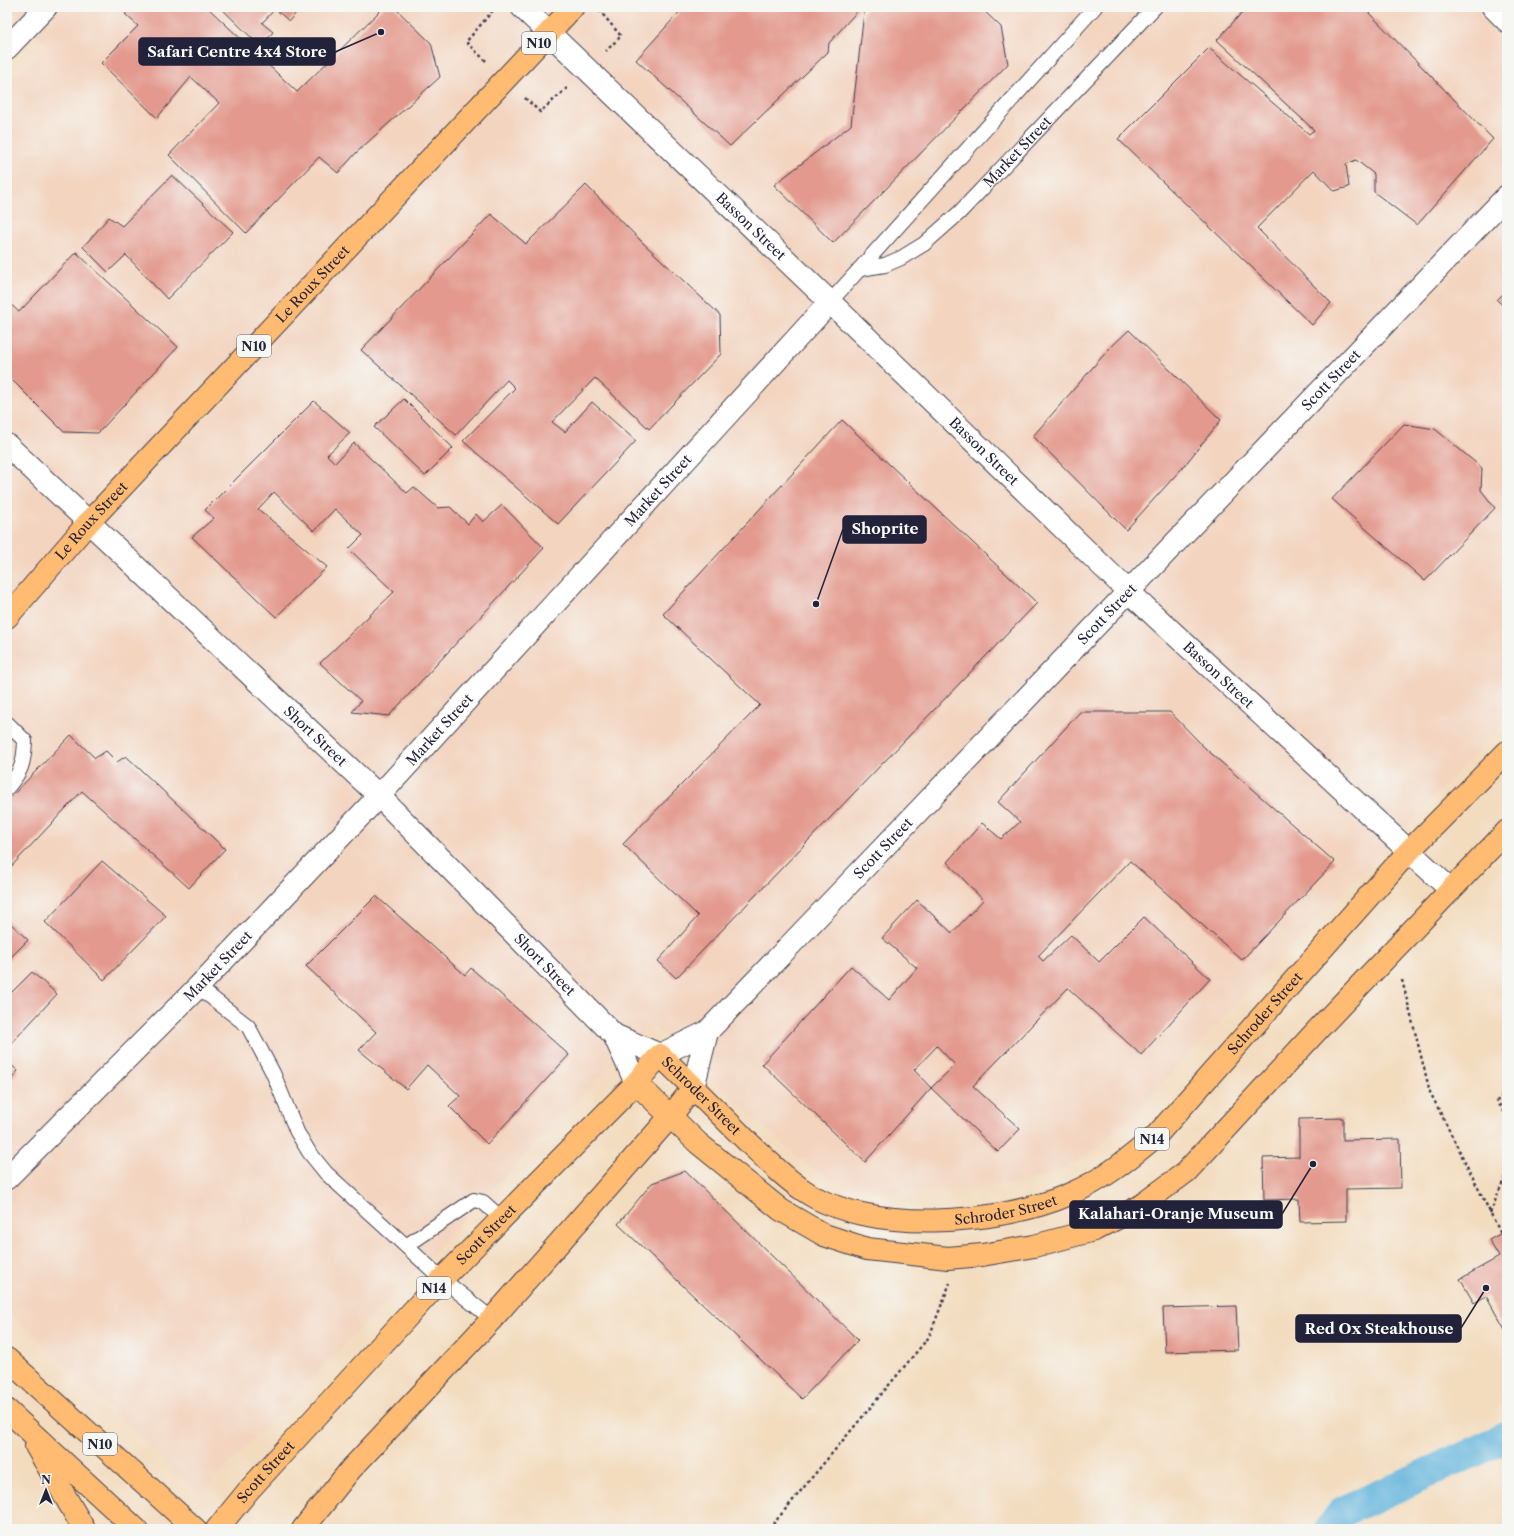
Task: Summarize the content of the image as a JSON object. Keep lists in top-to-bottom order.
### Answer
{
  "streets": {
    "highway": [
      "N10",
      "Le Roux Street",
      "Scott Street",
      "Schroder Street",
      "N14"
    ],
    "street": ["Market Street", "Basson Street", "Short Street"]
  },
  "crossings": [
    ["Market Street", "Basson Street"],
    ["Market Street", "Short Street"],
    ["Basson Street", "Le Roux Street"],
    ["Basson Street", "Scott Street"],
    ["Basson Street", "Schroder Street"],
    ["Le Roux Street", "Short Street"],
    ["Scott Street", "Schroder Street"],
    ["Short Street", "Schroder Street"]
  ],
  "places": [
    "Safari Centre 4x4 Store",
    "Shoprite",
    "Kalahari-Oranje Museum",
    "Red Ox Steakhouse"
  ],
  "north": "top"
}
